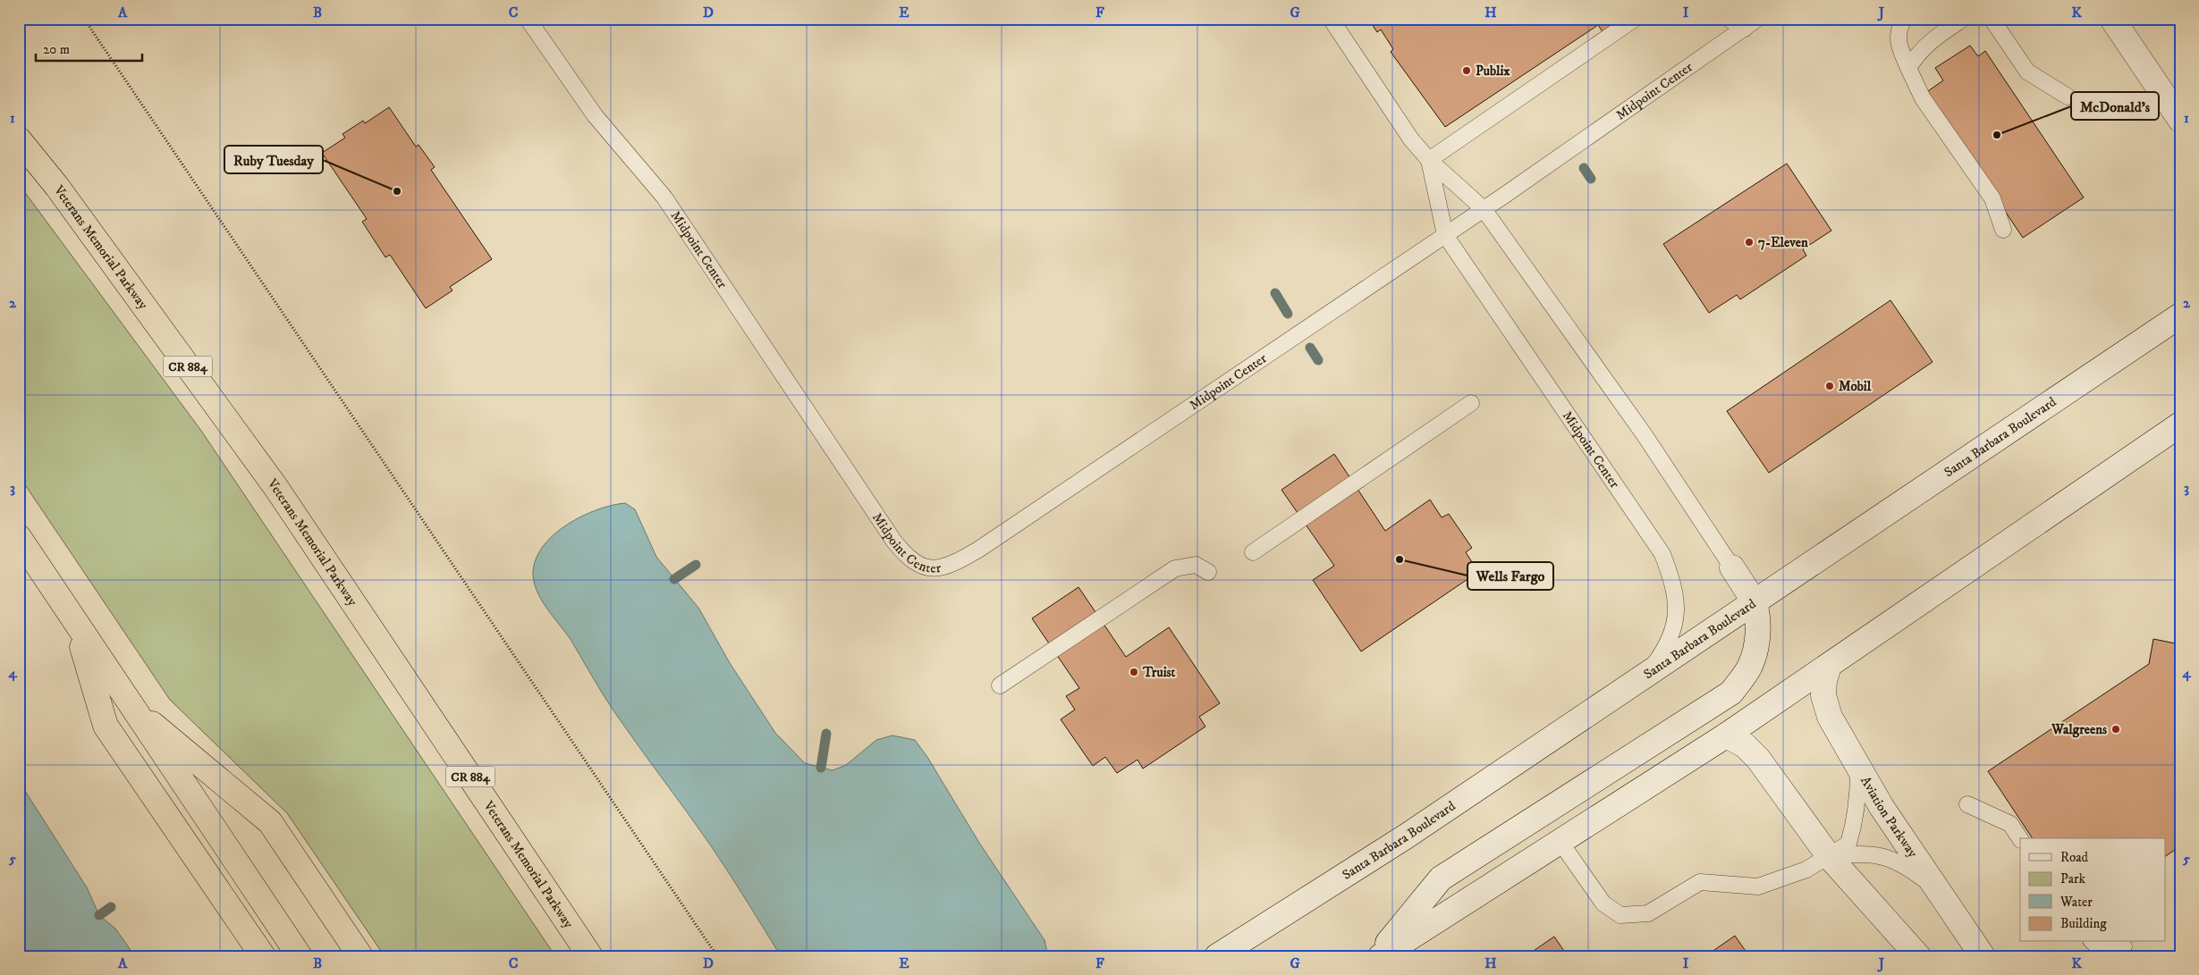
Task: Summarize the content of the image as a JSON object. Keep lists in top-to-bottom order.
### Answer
{
  "streets": {
    "highway": ["Veterans Memorial Parkway", "CR 884"],
    "main road": ["Santa Barbara Boulevard", "Aviation Parkway"],
    "lane": ["Midpoint Center"]
  },
  "crossings": [
    ["Midpoint Center", "Santa Barbara Boulevard"]
  ],
  "places": [
    "Publix",
    "McDonald's",
    "Ruby Tuesday",
    "7-Eleven",
    "Mobil",
    "Wells Fargo",
    "Truist",
    "Walgreens"
  ],
  "legend": [
    "Road",
    "Park",
    "Water",
    "Building"
  ],
  "scale_bar": "20 m",
  "grid": {
    "columns": [
      "A",
      "B",
      "C",
      "D",
      "E",
      "F",
      "G",
      "H",
      "I",
      "J",
      "K"
    ],
    "rows": [
      "1",
      "2",
      "3",
      "4",
      "5"
    ]
  }
}
